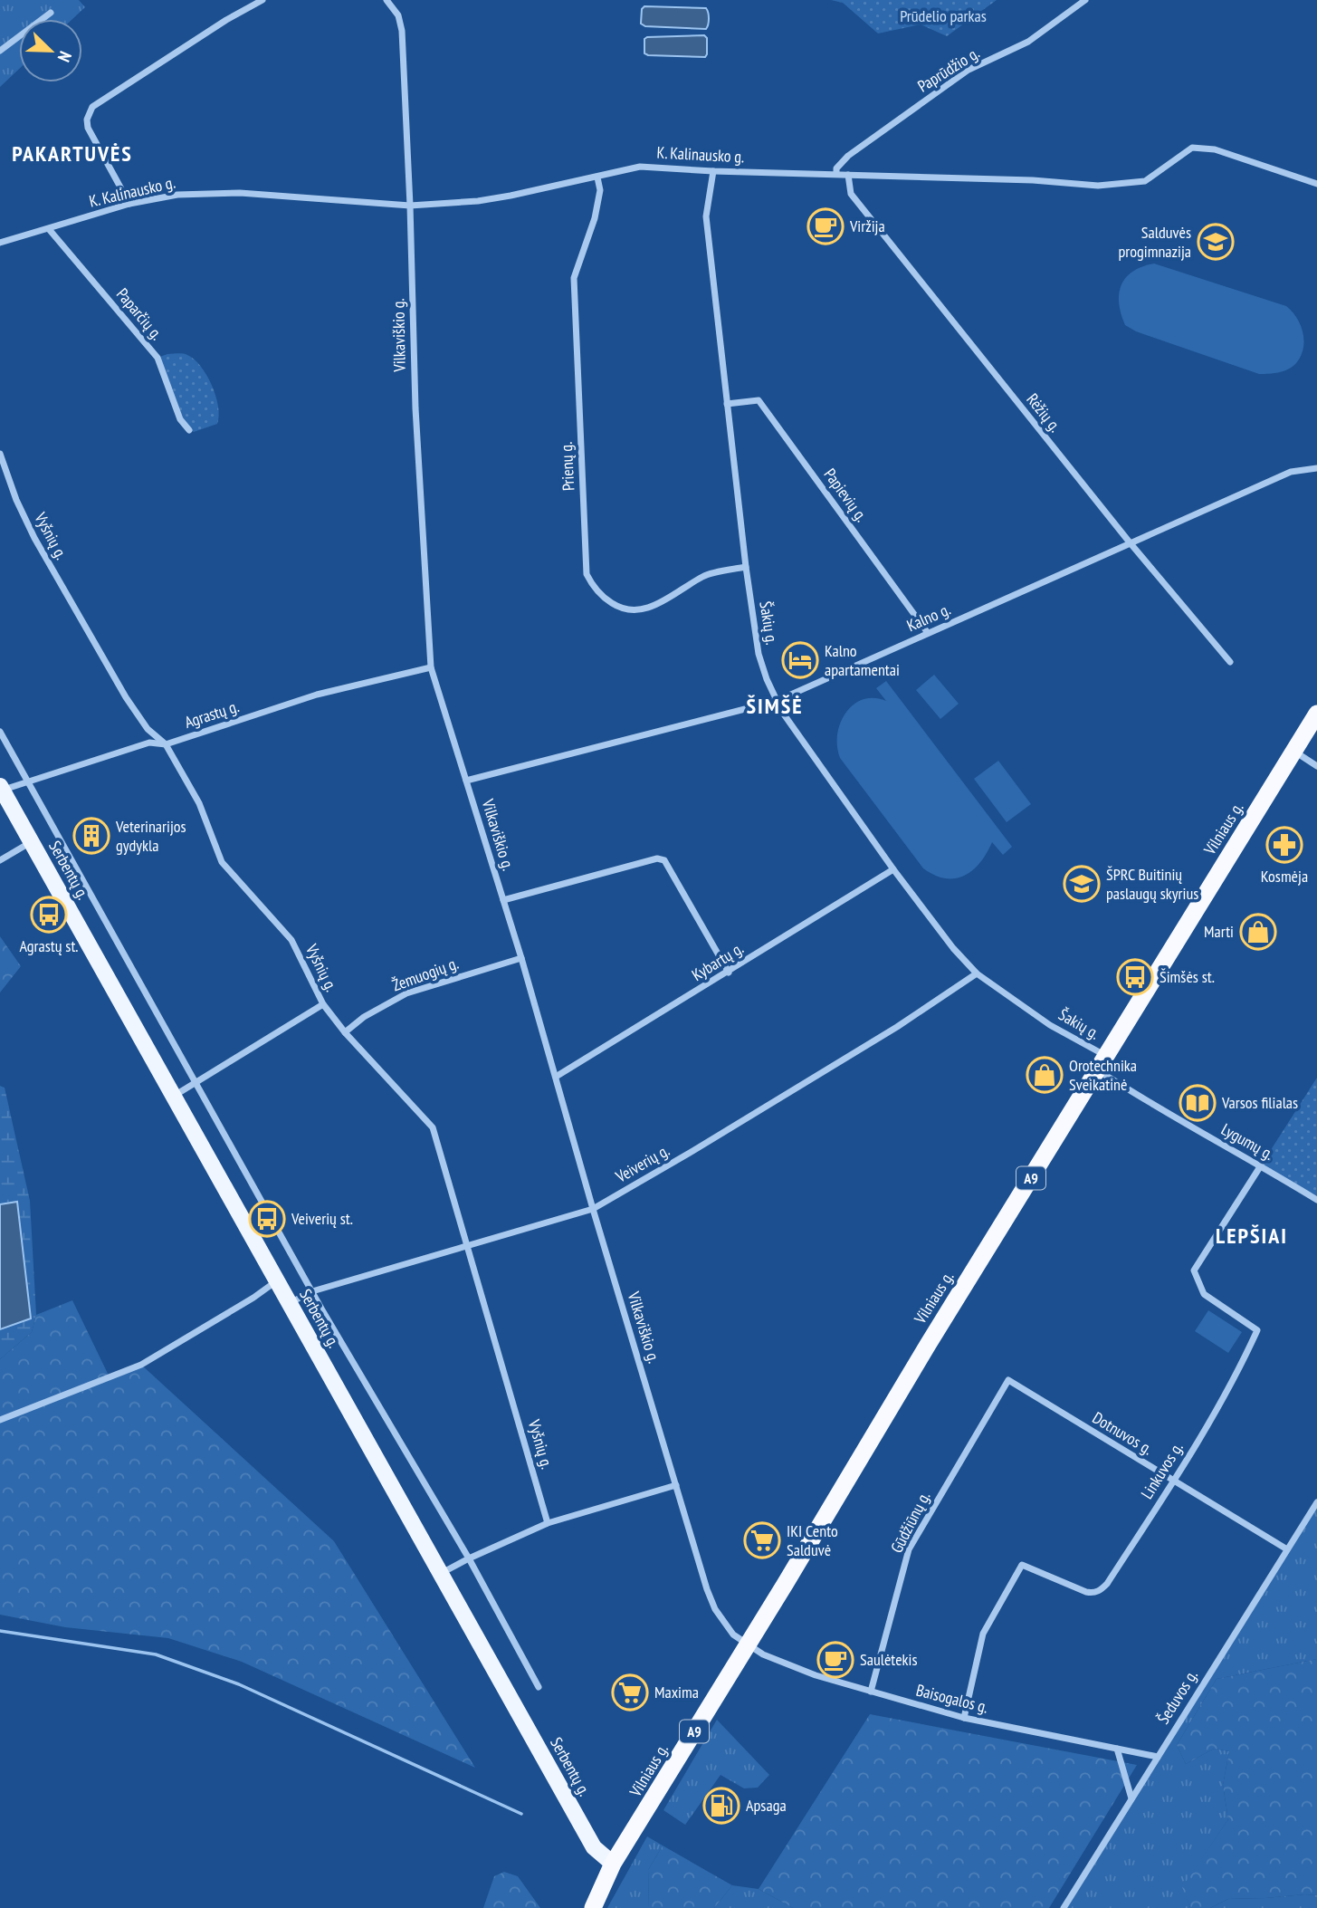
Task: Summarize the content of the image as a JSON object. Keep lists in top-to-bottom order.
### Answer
{
  "streets": {
    "highway": ["Vilniaus g.", "A9"],
    "main road": ["Serbentų g."],
    "street": [
      "Paprūdžio g.",
      "K. Kalinausko g.",
      "Paparčių g.",
      "Vilkaviškio g.",
      "Rėžių g.",
      "Prienų g.",
      "Papievių g.",
      "Vyšnių g.",
      "Kalno g.",
      "Šakių g.",
      "Agrastų g.",
      "Kybartų g.",
      "Žemuogių g.",
      "Lygumų g.",
      "Veiverių g.",
      "Dotnuvos g.",
      "Linkuvos g.",
      "Gūdžiūnų g.",
      "Šeduvos g.",
      "Baisogalos g."
    ]
  },
  "crossings": [
    ["Paprūdžio g.", "K. Kalinausko g."],
    ["K. Kalinausko g.", "Paparčių g."],
    ["K. Kalinausko g.", "Vilkaviškio g."],
    ["K. Kalinausko g.", "Rėžių g."],
    ["K. Kalinausko g.", "Prienų g."],
    ["K. Kalinausko g.", "Šakių g."],
    ["Vilkaviškio g.", "Kalno g."],
    ["Vilkaviškio g.", "Agrastų g."],
    ["Vilkaviškio g.", "Vilniaus g."],
    ["Vilkaviškio g.", "Kybartų g."],
    ["Vilkaviškio g.", "Žemuogių g."],
    ["Vilkaviškio g.", "Veiverių g."],
    ["Vilkaviškio g.", "Baisogalos g."],
    ["Rėžių g.", "Kalno g."],
    ["Prienų g.", "Šakių g."],
    ["Papievių g.", "Kalno g."],
    ["Papievių g.", "Šakių g."],
    ["Vyšnių g.", "Agrastų g."],
    ["Vyšnių g.", "Žemuogių g."],
    ["Vyšnių g.", "Veiverių g."],
    ["Kalno g.", "Šakių g."],
    ["Šakių g.", "Vilniaus g."],
    ["Šakių g.", "Kybartų g."],
    ["Šakių g.", "Lygumų g."],
    ["Šakių g.", "Veiverių g."],
    ["Agrastų g.", "Serbentų g."],
    ["Vilniaus g.", "Serbentų g."],
    ["Vilniaus g.", "Lygumų g."],
    ["Vilniaus g.", "Baisogalos g."],
    ["Serbentų g.", "Veiverių g."],
    ["Lygumų g.", "Linkuvos g."],
    ["Dotnuvos g.", "Linkuvos g."],
    ["Dotnuvos g.", "Gūdžiūnų g."],
    ["Dotnuvos g.", "Šeduvos g."],
    ["Linkuvos g.", "Baisogalos g."],
    ["Gūdžiūnų g.", "Baisogalos g."],
    ["Šeduvos g.", "Baisogalos g."]
  ],
  "districts": ["PAKARTUVĖS", "ŠIMŠĖ", "LEPŠIAI"],
  "parks": ["Prūdelio parkas"],
  "places": {
    "cafe": ["Viržija", "Saulėtekis"],
    "school or university": ["Salduvės progimnazija", "ŠPRC Buitinių paslaugų skyrius"],
    "hotel": ["Kalno apartamentai"],
    "building": ["Veterinarijos gydykla"],
    "pharmacy": ["Kosmėja"],
    "bus stop": ["Agrastų st.", "Šimšės st.", "Veiverių st."],
    "shop": ["Marti", "Orotechnika Sveikatinė"],
    "library": ["Varsos filialas"],
    "supermarket": ["IKI Cento Salduvė", "Maxima"],
    "fuel station": ["Apsaga"]
  },
  "north": "bottom right"
}
